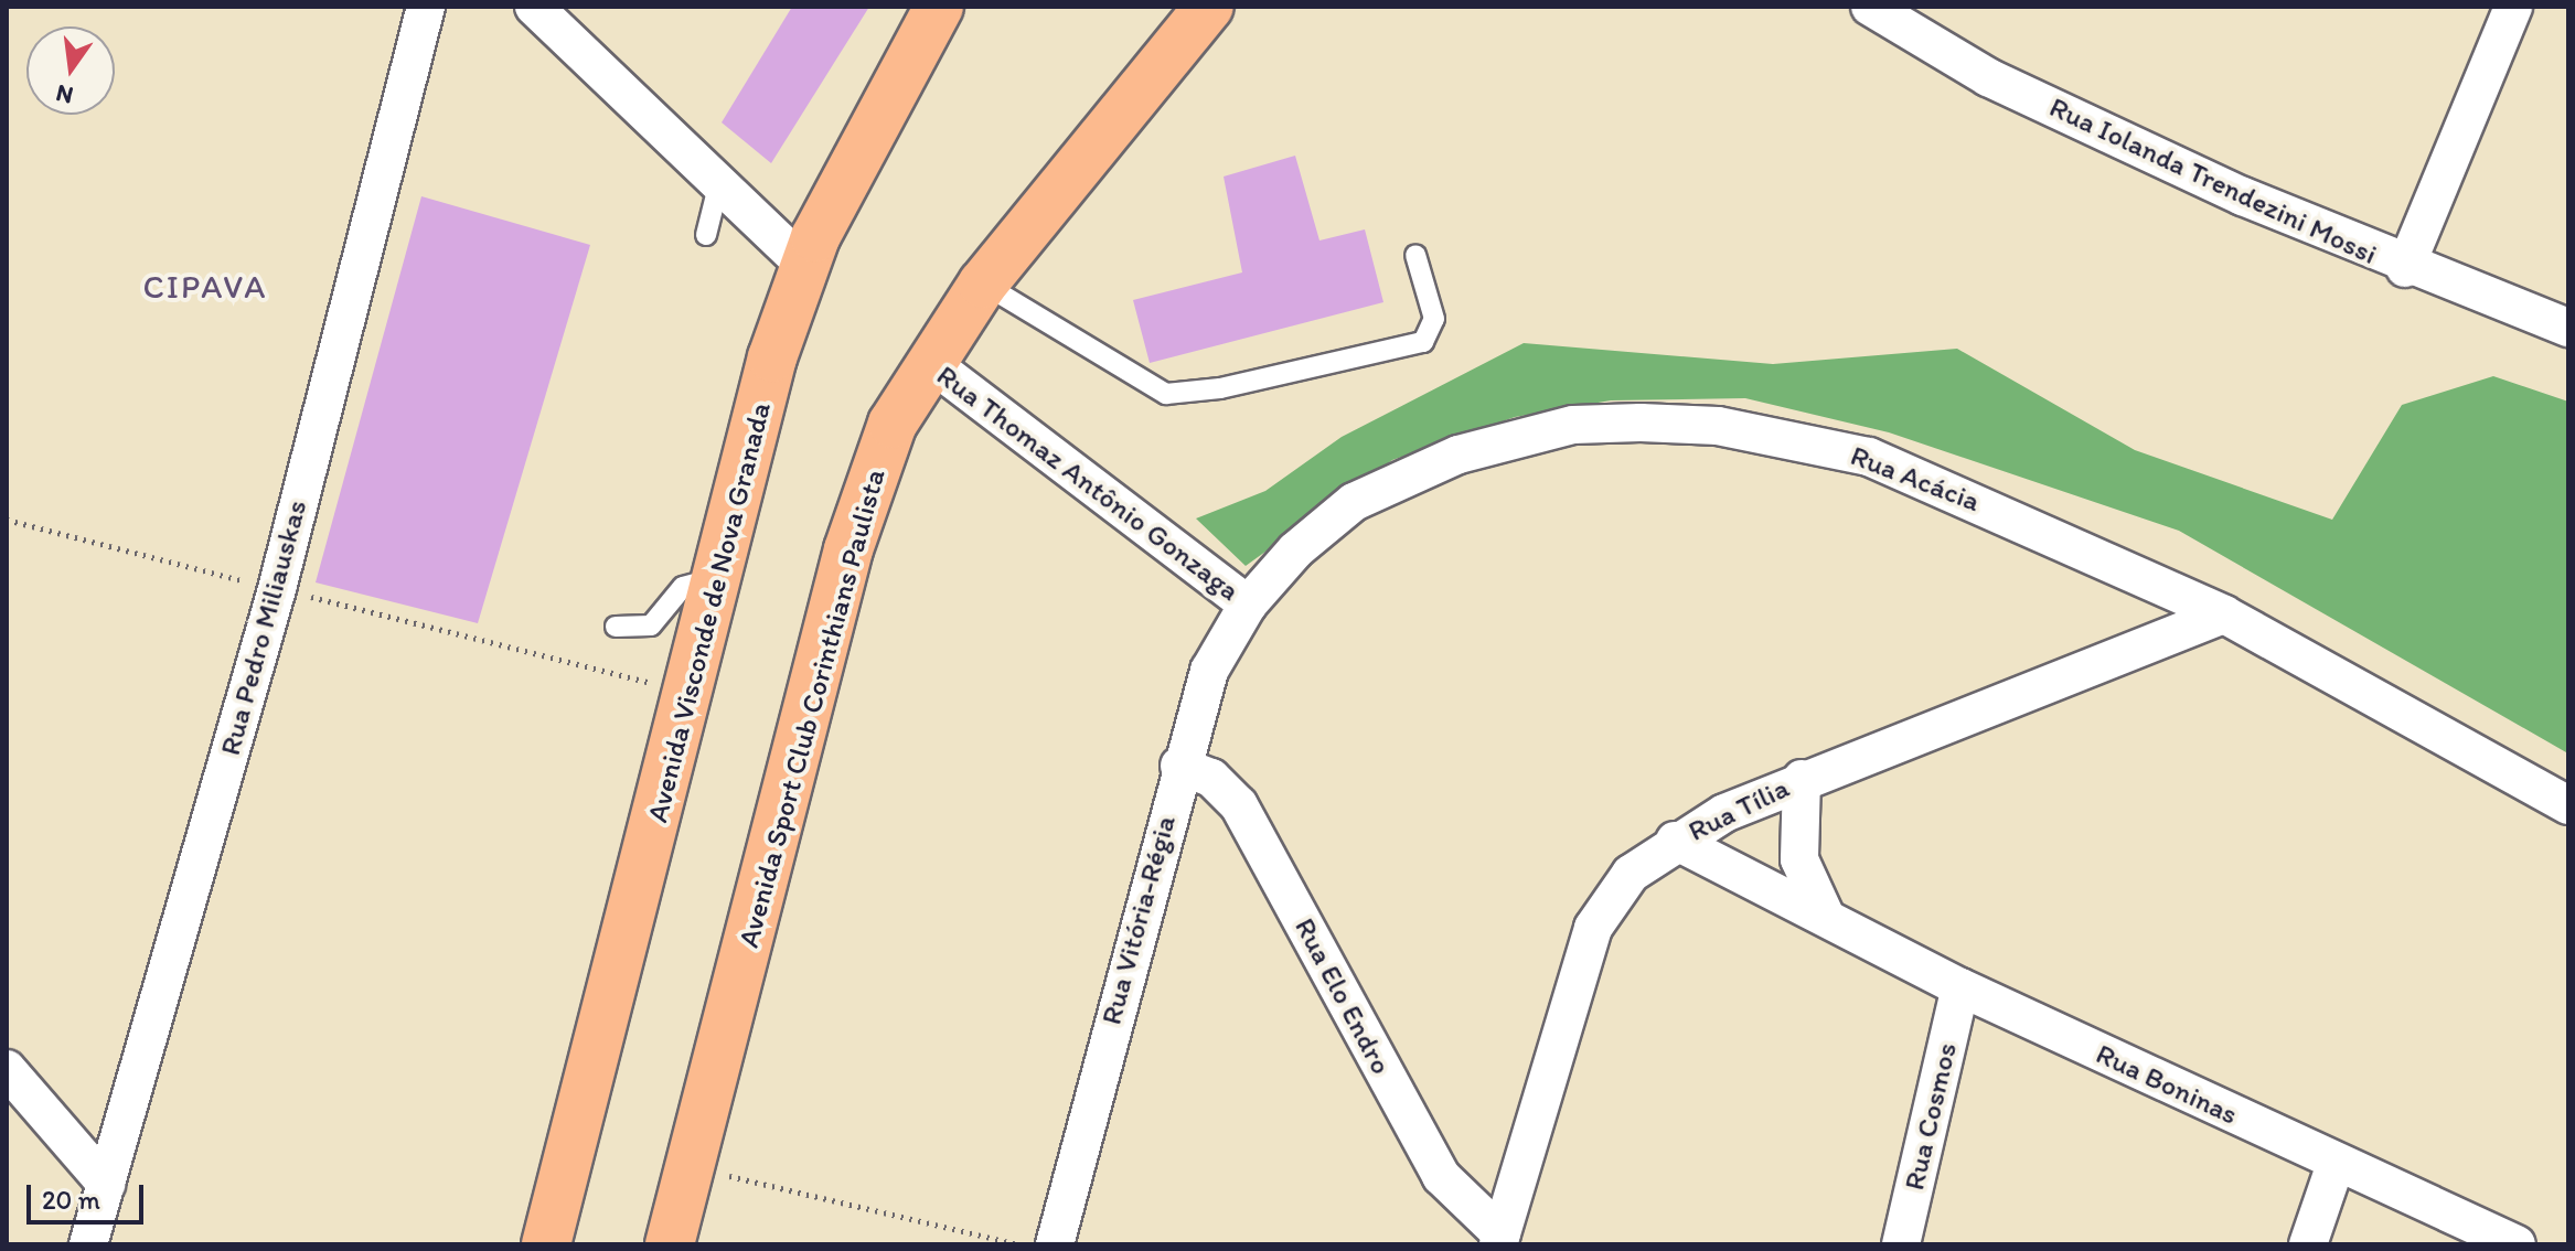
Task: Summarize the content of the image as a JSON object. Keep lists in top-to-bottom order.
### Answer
{
  "streets": {
    "main road": ["Avenida Visconde de Nova Granada", "Avenida Sport Club Corinthians Paulista"],
    "street": [
      "Rua Iolanda Trendezini Mossi",
      "Rua Acácia",
      "Rua Thomaz Antônio Gonzaga",
      "Rua Pedro Miliauskas",
      "Rua Tília",
      "Rua Vitória-Régia",
      "Rua Elo Endro",
      "Rua Boninas",
      "Rua Cosmos"
    ]
  },
  "crossings": [
    ["Rua Acácia", "Rua Thomaz Antônio Gonzaga"],
    ["Rua Acácia", "Rua Tília"],
    ["Rua Acácia", "Rua Vitória-Régia"],
    ["Rua Thomaz Antônio Gonzaga", "Avenida Sport Club Corinthians Paulista"],
    ["Rua Thomaz Antônio Gonzaga", "Rua Vitória-Régia"],
    ["Rua Tília", "Rua Elo Endro"],
    ["Rua Tília", "Rua Boninas"],
    ["Rua Vitória-Régia", "Rua Elo Endro"],
    ["Rua Boninas", "Rua Cosmos"]
  ],
  "districts": ["CIPAVA"],
  "scale_bar": "20 m",
  "north": "bottom"
}
